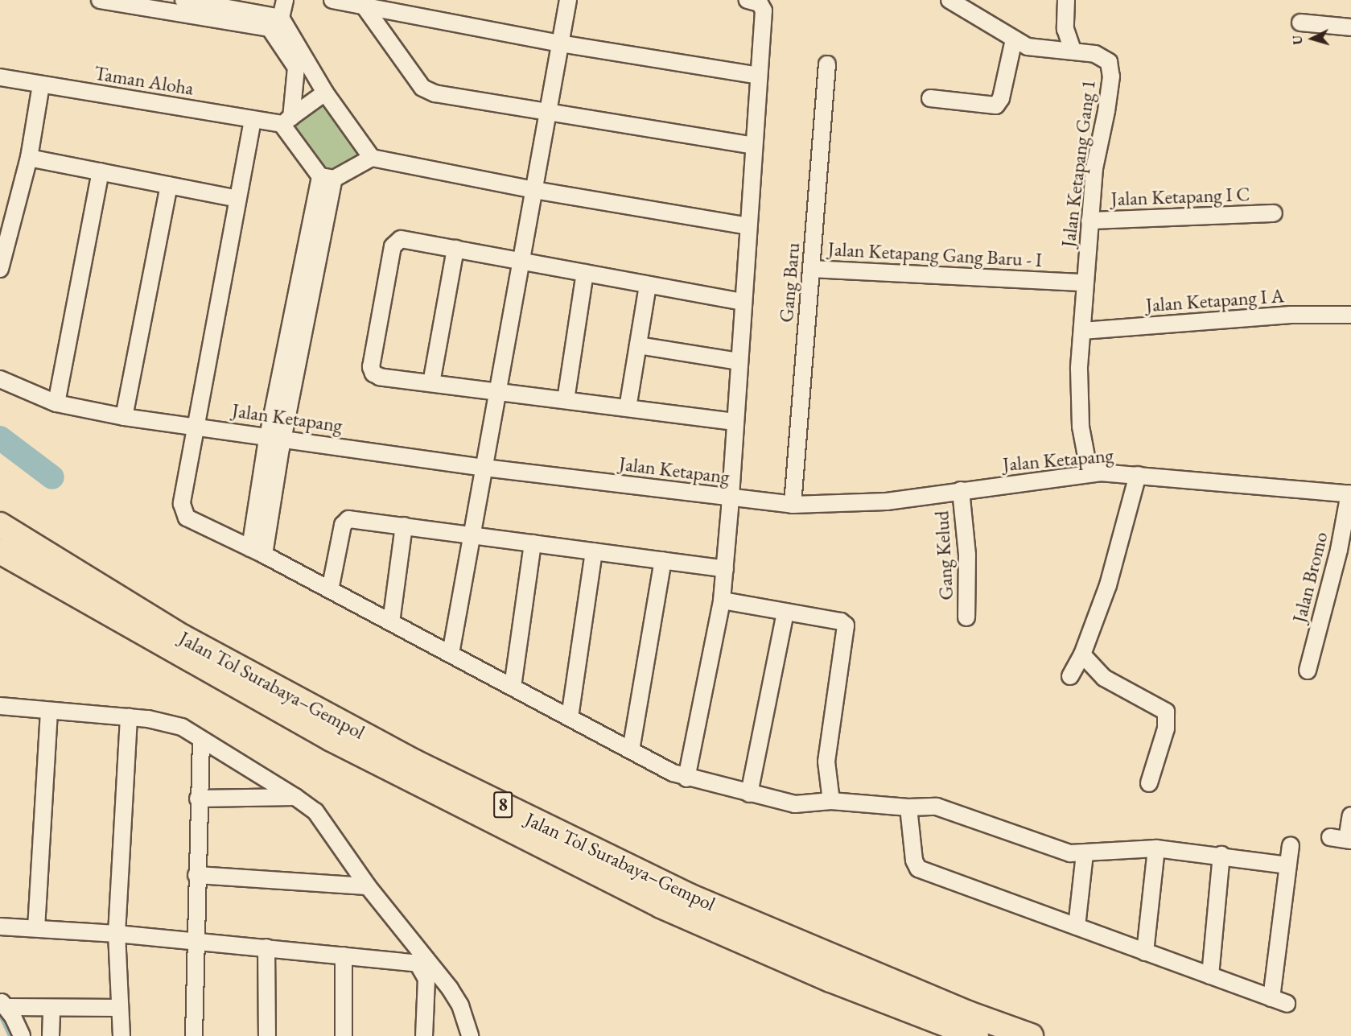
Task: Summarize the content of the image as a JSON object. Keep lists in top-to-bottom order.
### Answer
{
  "streets": {
    "highway": ["Jalan Tol Surabaya–Gempol", "8"],
    "street": [
      "Taman Aloha",
      "Jalan Ketapang Gang 1",
      "Jalan Ketapang I C",
      "Jalan Ketapang Gang Baru - I",
      "Gang Baru",
      "Jalan Ketapang I A",
      "Jalan Ketapang",
      "Gang Kelud",
      "Jalan Bromo"
    ]
  },
  "crossings": [
    ["Jalan Ketapang Gang 1", "Jalan Ketapang I C"],
    ["Jalan Ketapang Gang 1", "Jalan Ketapang Gang Baru - I"],
    ["Jalan Ketapang Gang 1", "Jalan Ketapang I A"],
    ["Jalan Ketapang Gang 1", "Jalan Ketapang"],
    ["Jalan Ketapang Gang Baru - I", "Gang Baru"],
    ["Gang Baru", "Jalan Ketapang"],
    ["Jalan Ketapang", "Gang Kelud"],
    ["Jalan Ketapang", "Jalan Bromo"]
  ],
  "north": "left"
}
